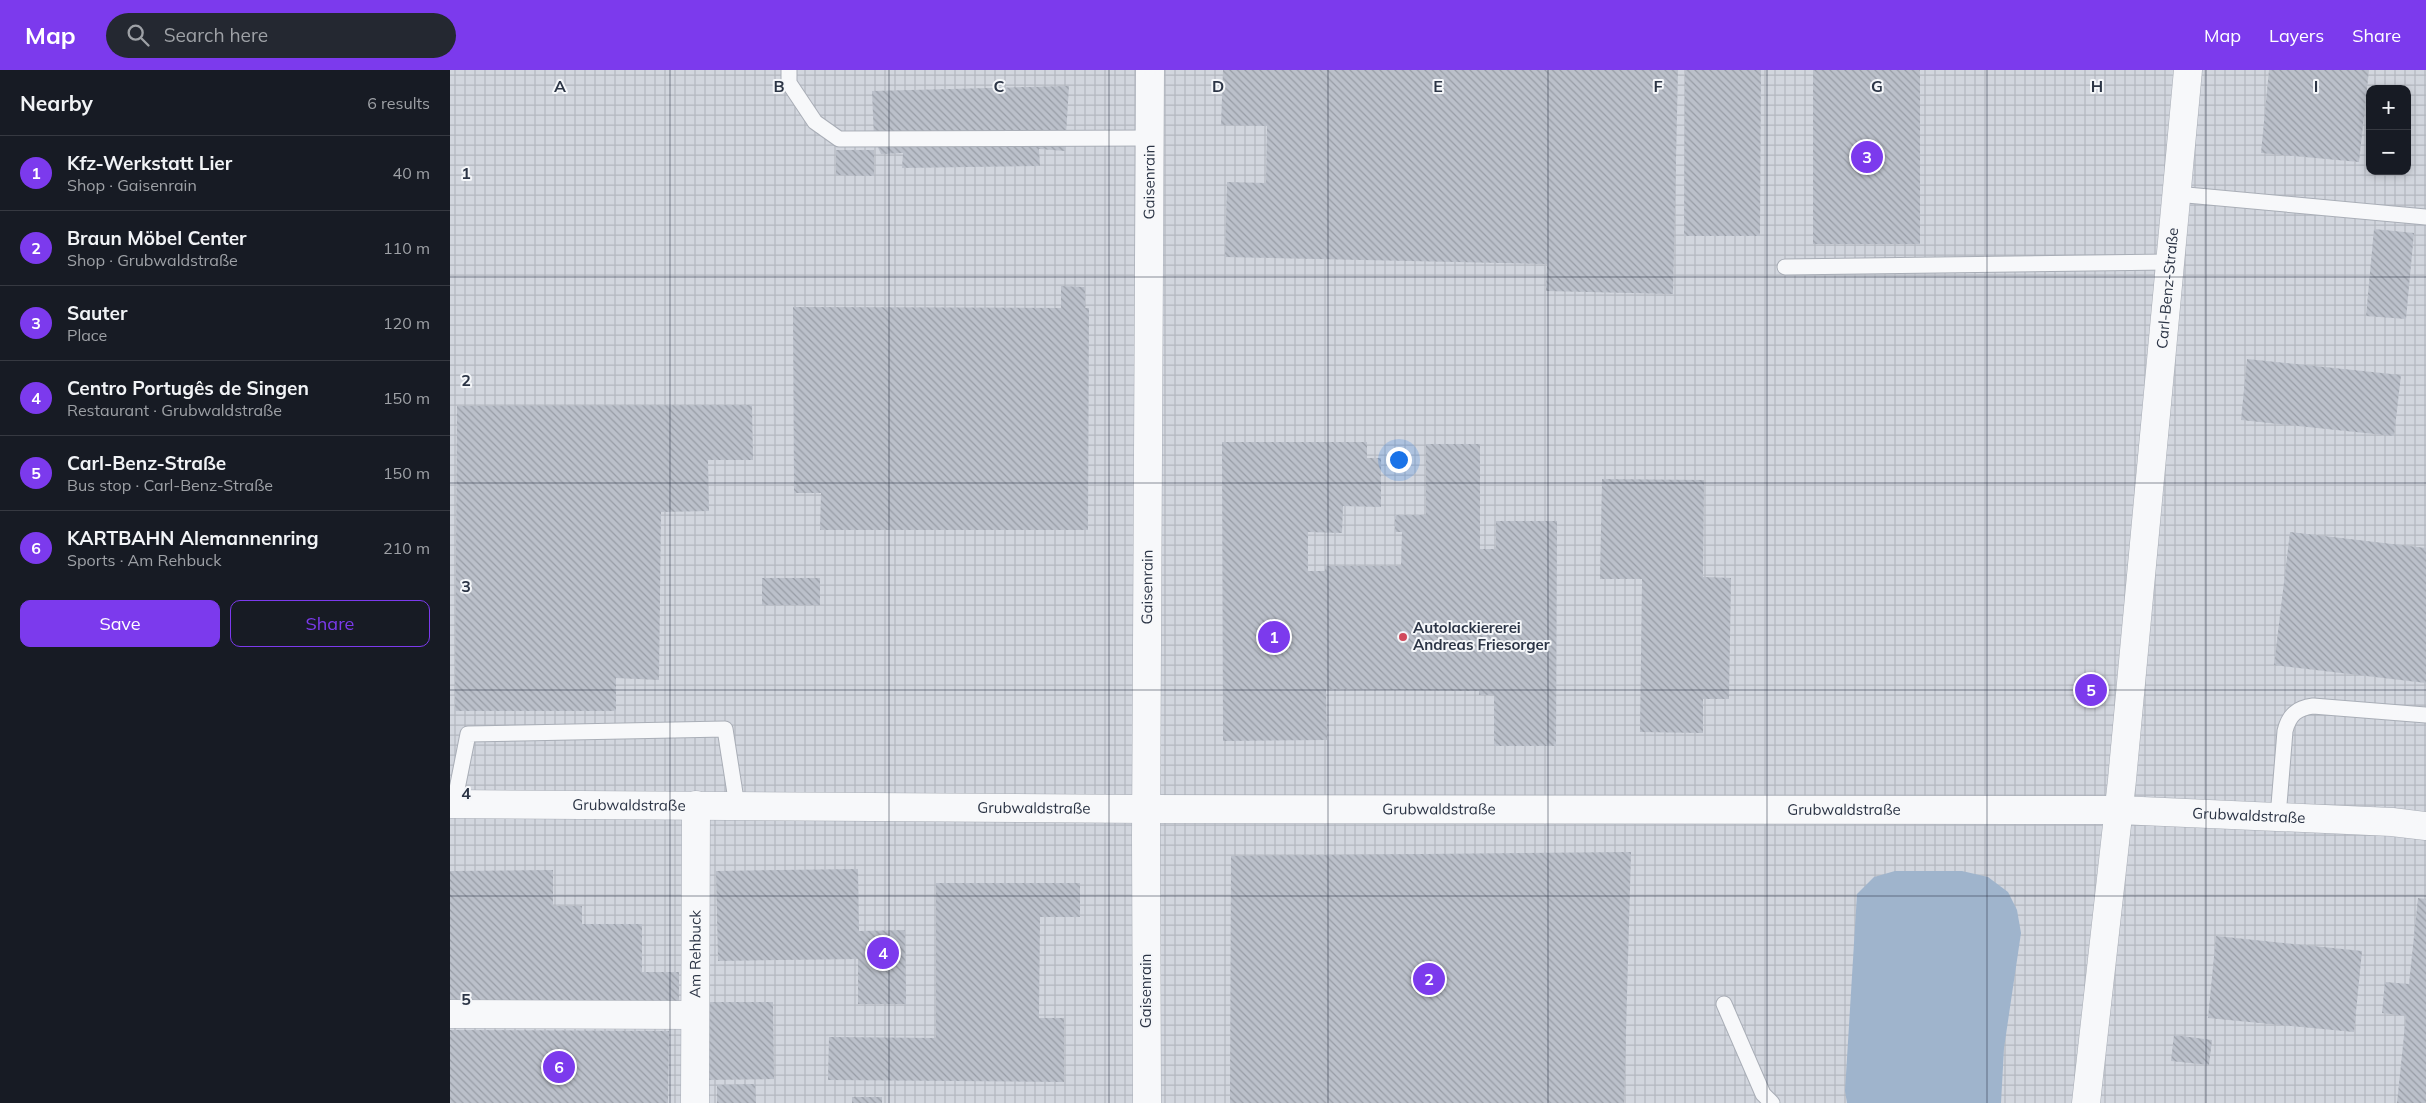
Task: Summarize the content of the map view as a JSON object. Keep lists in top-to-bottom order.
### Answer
{
  "streets": {
    "street": [
      "Gaisenrain",
      "Carl-Benz-Straße",
      "Grubwaldstraße",
      "Am Rehbuck"
    ]
  },
  "crossings": [
    ["Gaisenrain", "Grubwaldstraße"],
    ["Carl-Benz-Straße", "Grubwaldstraße"],
    ["Grubwaldstraße", "Am Rehbuck"]
  ],
  "places": ["Autolackiererei Andreas Friesorger"],
  "page": {
    "header": "Map",
    "search": "Search here",
    "nav": ["Map", "Layers", "Share"],
    "heading": ["Nearby", "6 results"],
    "map_buttons": ["+", "−"],
    "list": [
      {
        "mark": "1",
        "name": "Kfz-Werkstatt Lier",
        "note": "Shop · Gaisenrain",
        "value": "40 m"
      },
      {
        "mark": "2",
        "name": "Braun Möbel Center",
        "note": "Shop · Grubwaldstraße",
        "value": "110 m"
      },
      {
        "mark": "3",
        "name": "Sauter",
        "note": "Place",
        "value": "120 m"
      },
      {
        "mark": "4",
        "name": "Centro Portugês de Singen",
        "note": "Restaurant · Grubwaldstraße",
        "value": "150 m"
      },
      {
        "mark": "5",
        "name": "Carl-Benz-Straße",
        "note": "Bus stop · Carl-Benz-Straße",
        "value": "150 m"
      },
      {
        "mark": "6",
        "name": "KARTBAHN Alemannenring",
        "note": "Sports · Am Rehbuck",
        "value": "210 m"
      }
    ],
    "pins": [
      "3",
      "1",
      "5",
      "4",
      "2",
      "6"
    ],
    "buttons": ["Save", "Share"]
  },
  "grid": {
    "columns": [
      "A",
      "B",
      "C",
      "D",
      "E",
      "F",
      "G",
      "H",
      "I"
    ],
    "rows": [
      "1",
      "2",
      "3",
      "4",
      "5"
    ]
  }
}
